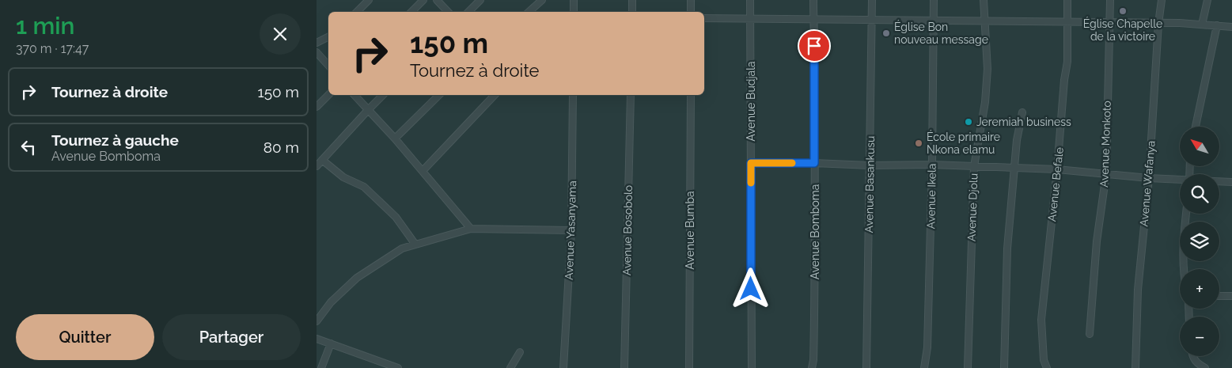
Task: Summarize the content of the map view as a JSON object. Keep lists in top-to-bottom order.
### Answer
{
  "streets": {
    "street": [
      "Avenue Budjala",
      "Avenue Monkoto",
      "Avenue Wafanya",
      "Avenue Basankusu",
      "Avenue Befale",
      "Avenue Ikela",
      "Avenue Djolu",
      "Avenue Yasanyama",
      "Avenue Bosobolo",
      "Avenue Bumba",
      "Avenue Bomboma"
    ]
  },
  "places": [
    "Église Chapelle de la victoire",
    "Église Bon nouveau message",
    "Jeremiah business",
    "École primaire Nkona elamu"
  ],
  "north": "top left",
  "page": {
    "heading": ["1 min", "370 m · 17:47"],
    "turn": ["150 m", "Tournez à droite"],
    "list": [
      {
        "name": "Tournez à droite",
        "value": "150 m"
      },
      {
        "name": "Tournez à gauche",
        "note": "Avenue Bomboma",
        "value": "80 m"
      }
    ],
    "map_buttons": ["+", "−"],
    "buttons": ["Quitter", "Partager"]
  }
}
